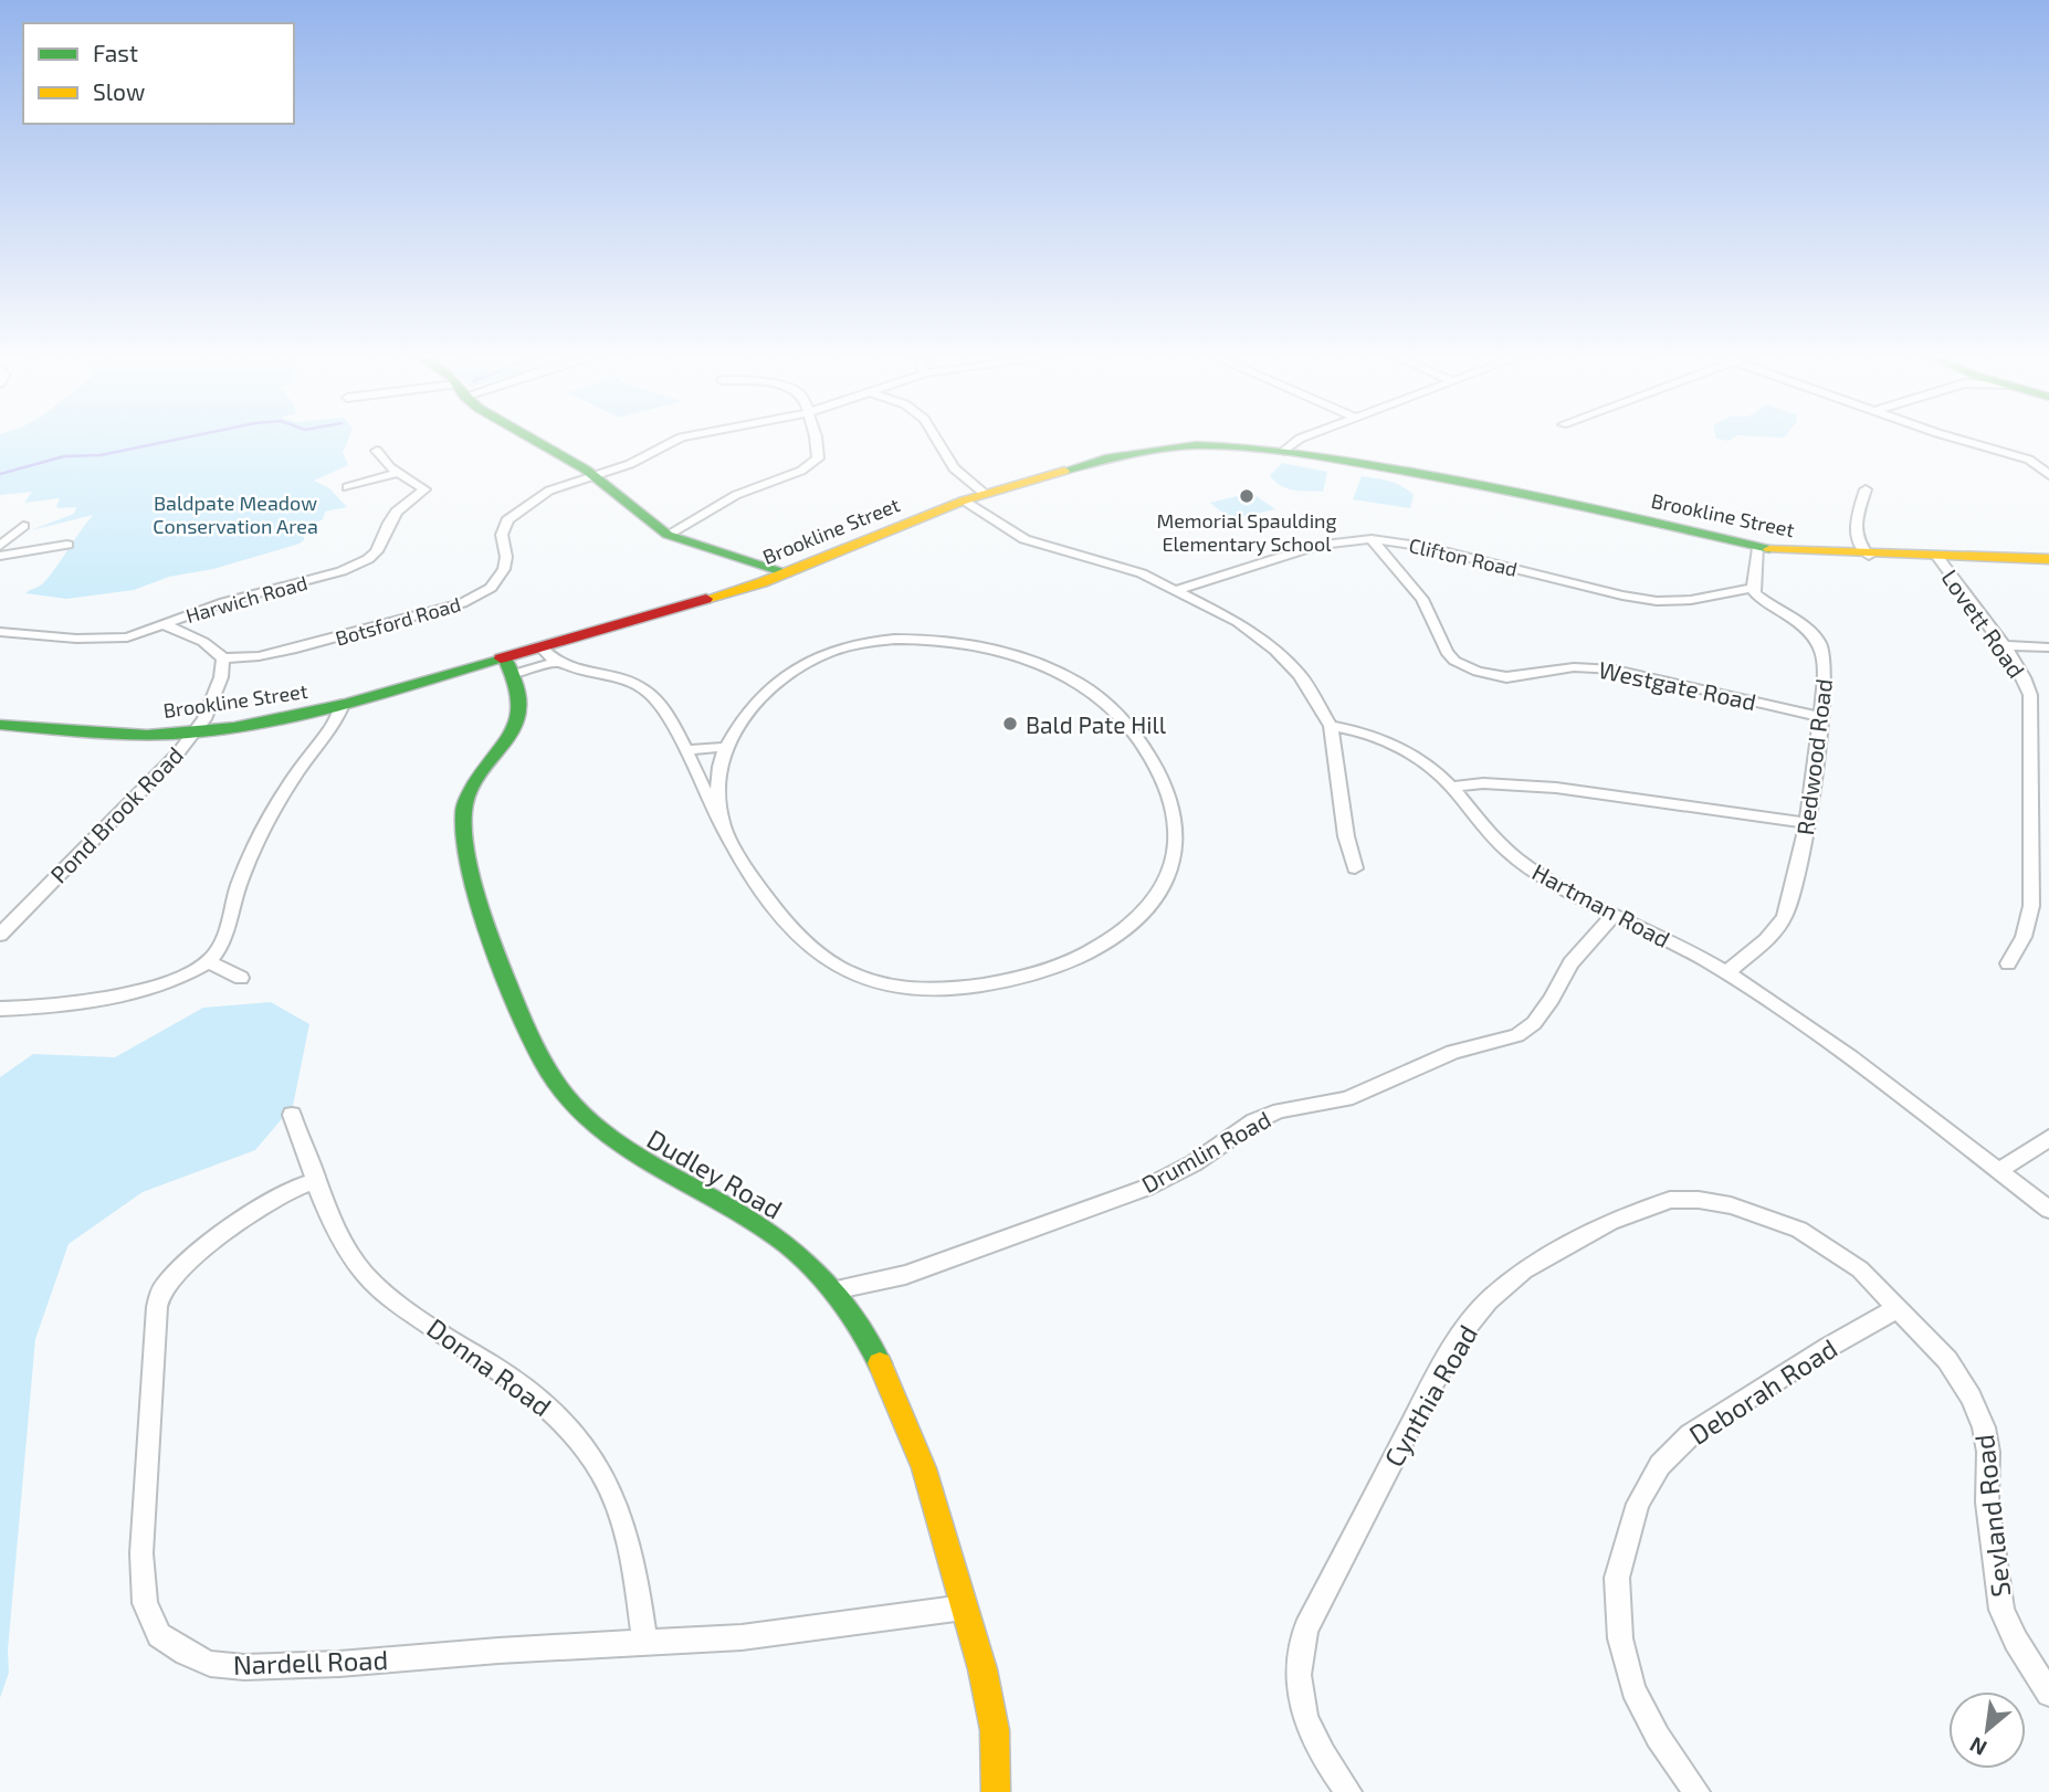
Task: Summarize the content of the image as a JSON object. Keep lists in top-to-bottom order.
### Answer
{
  "streets": {
    "main road": ["Brookline Street", "Dudley Road"],
    "street": [
      "Clifton Road",
      "Harwich Road",
      "Botsford Road",
      "Lovett Road",
      "Westgate Road",
      "Redwood Road",
      "Pond Brook Road",
      "Hartman Road",
      "Drumlin Road",
      "Donna Road",
      "Deborah Road",
      "Cynthia Road",
      "Sevland Road",
      "Nardell Road"
    ]
  },
  "crossings": [
    ["Brookline Street", "Lovett Road"],
    ["Brookline Street", "Pond Brook Road"],
    ["Brookline Street", "Dudley Road"],
    ["Clifton Road", "Westgate Road"],
    ["Clifton Road", "Redwood Road"],
    ["Botsford Road", "Pond Brook Road"],
    ["Westgate Road", "Redwood Road"],
    ["Redwood Road", "Hartman Road"],
    ["Hartman Road", "Drumlin Road"],
    ["Drumlin Road", "Dudley Road"],
    ["Dudley Road", "Nardell Road"],
    ["Donna Road", "Nardell Road"],
    ["Deborah Road", "Cynthia Road"],
    ["Deborah Road", "Sevland Road"],
    ["Cynthia Road", "Sevland Road"]
  ],
  "parks": ["Baldpate Meadow Conservation Area"],
  "places": ["Memorial Spaulding Elementary School", "Bald Pate Hill"],
  "legend": ["Fast", "Slow"],
  "north": "bottom left"
}
